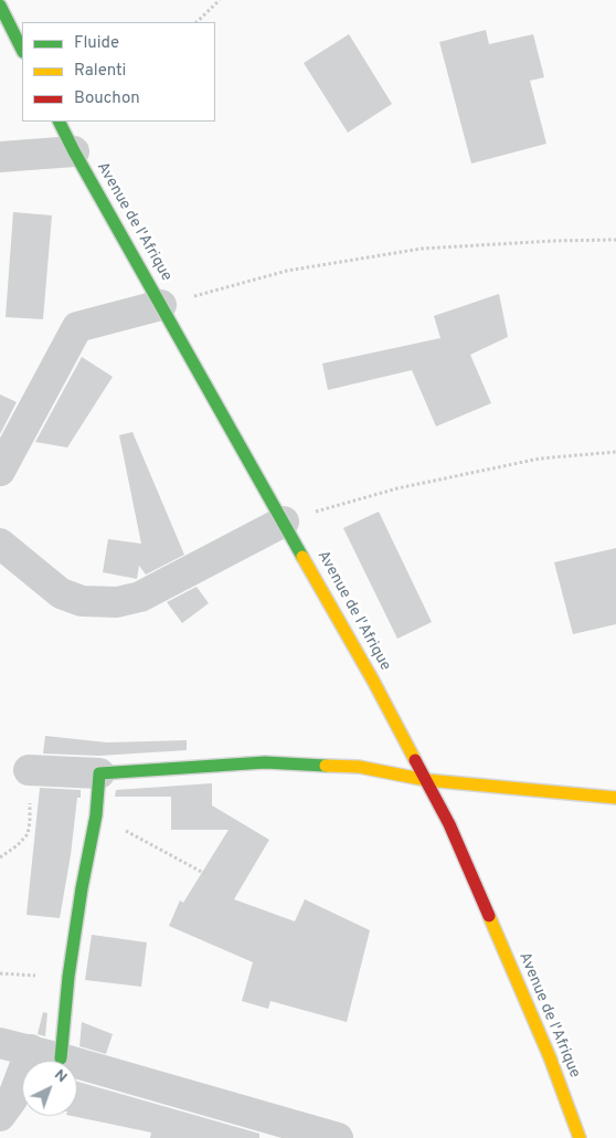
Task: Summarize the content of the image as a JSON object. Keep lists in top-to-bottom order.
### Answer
{
  "streets": {
    "main road": ["Avenue de l'Afrique"]
  },
  "legend": ["Fluide", "Ralenti", "Bouchon"],
  "north": "top right"
}
